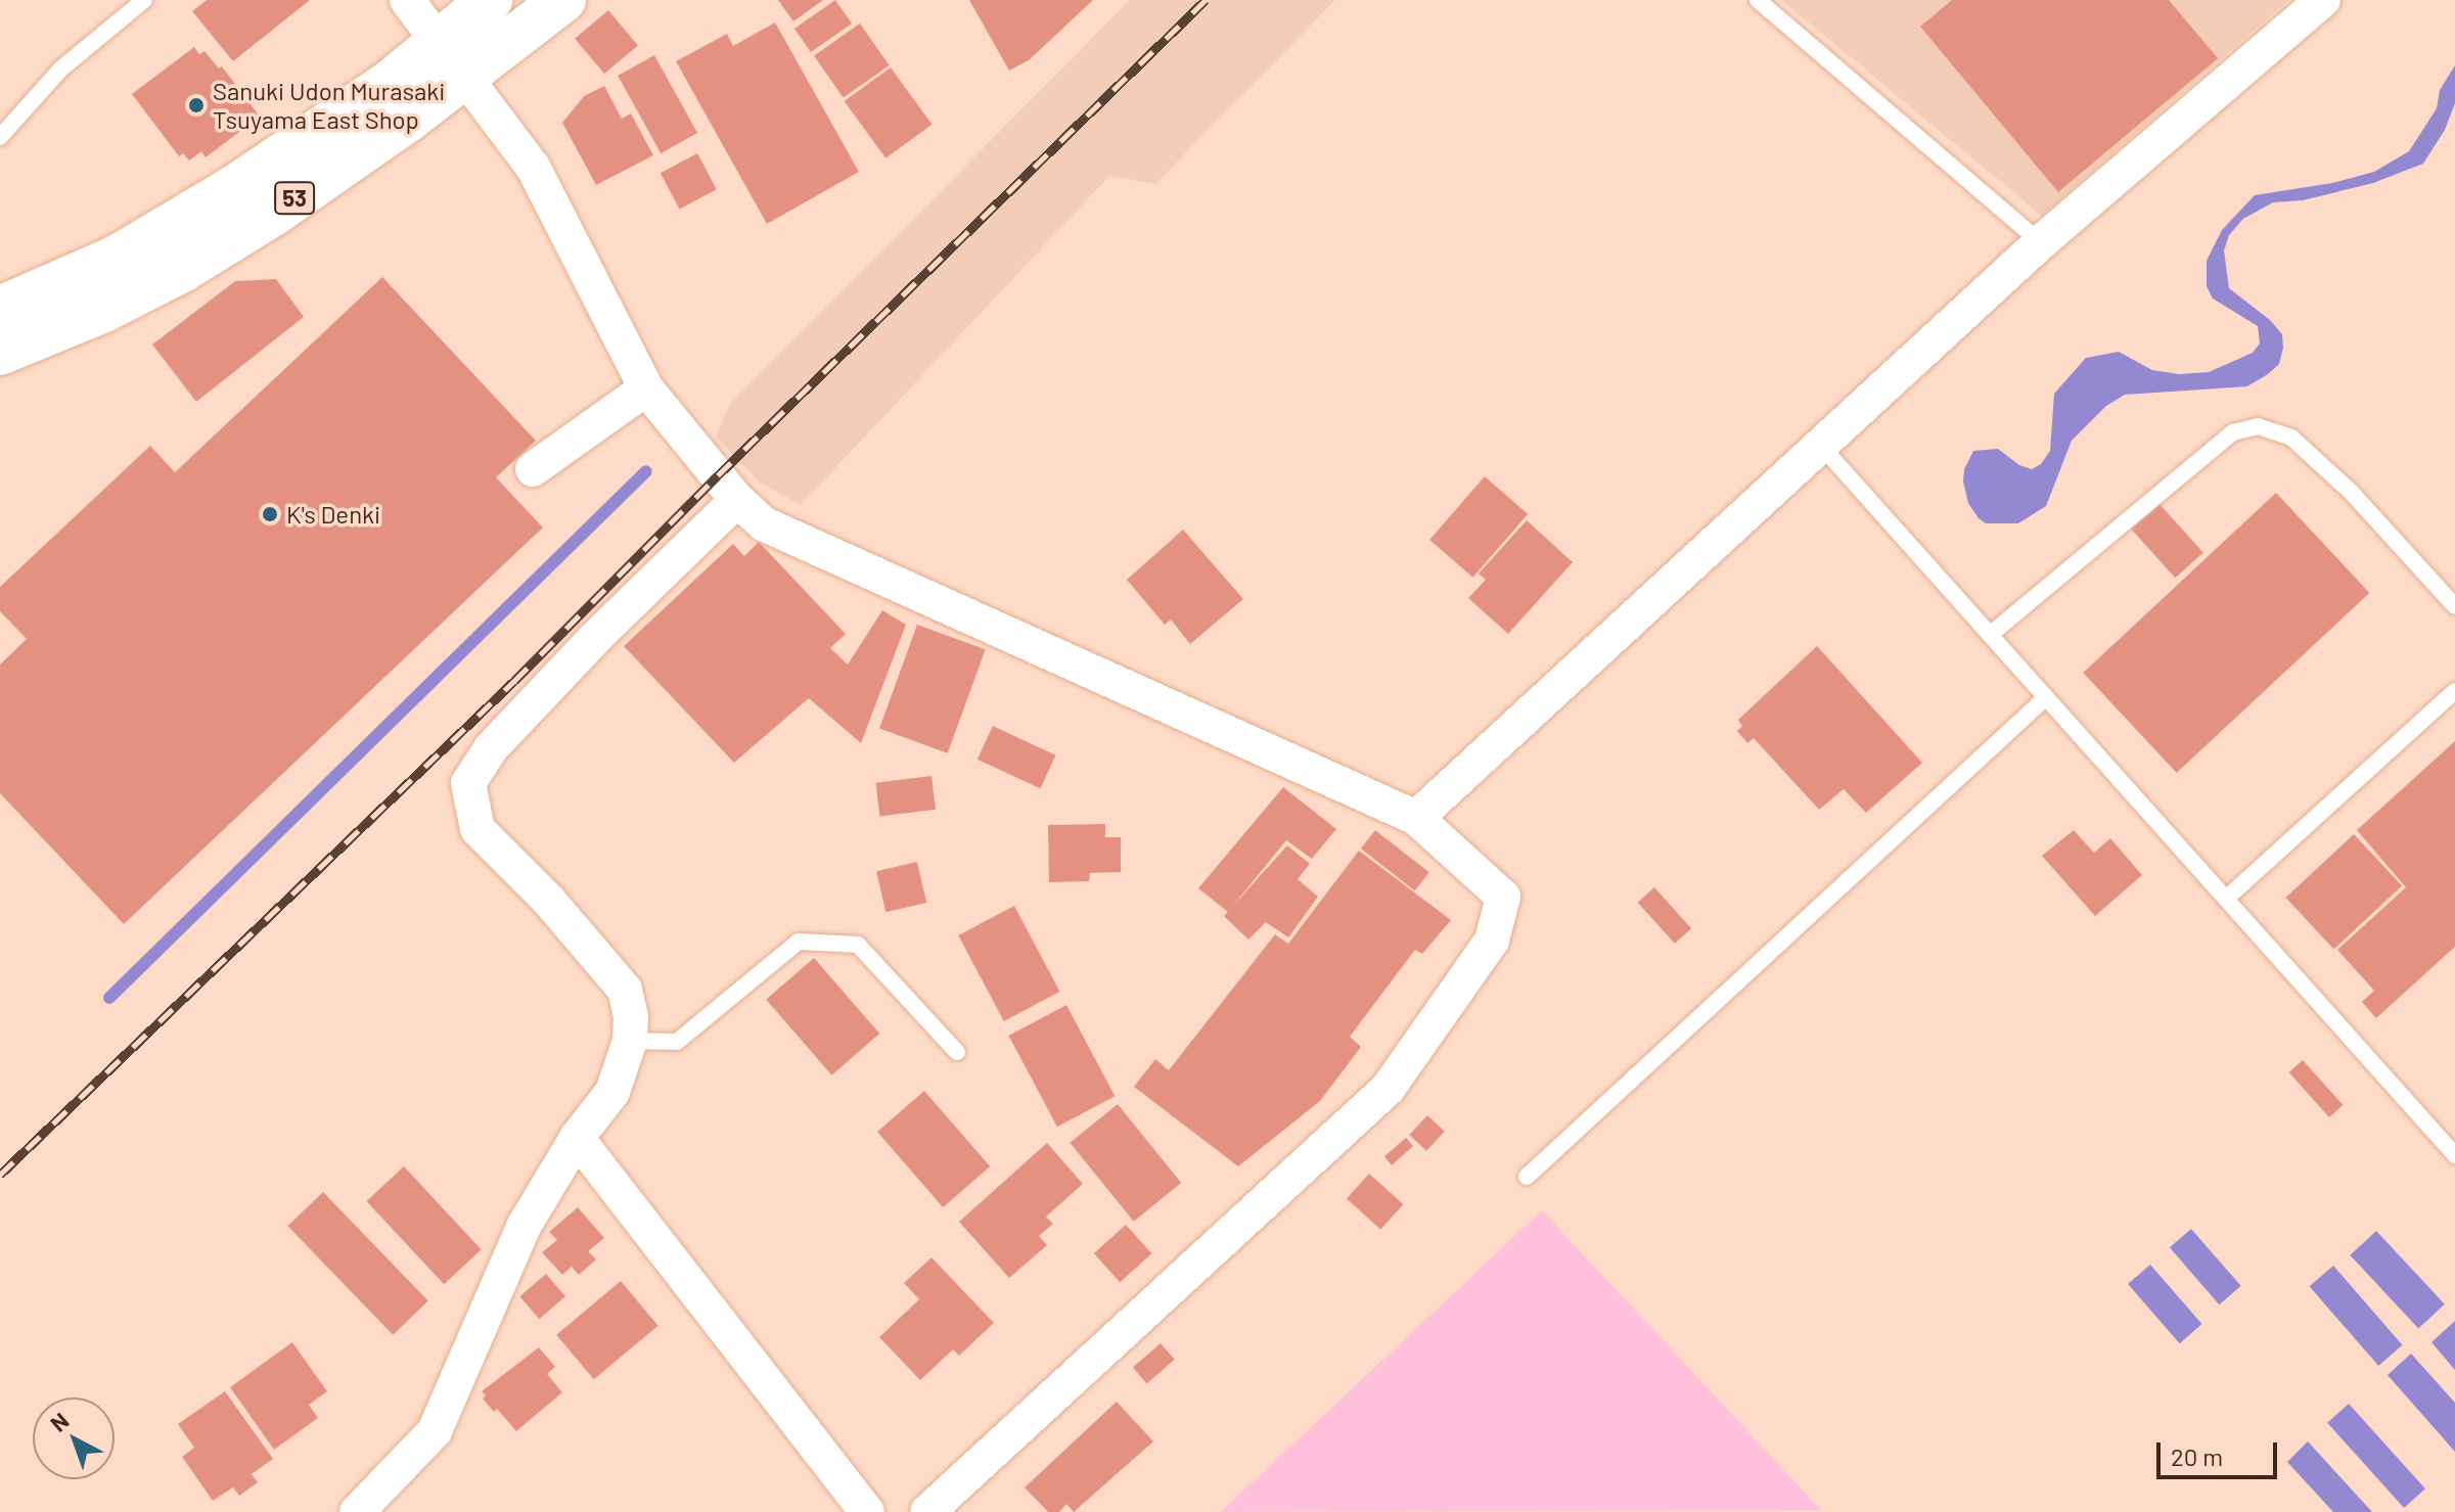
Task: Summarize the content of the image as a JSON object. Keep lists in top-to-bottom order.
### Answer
{
  "streets": {
    "highway": ["53"]
  },
  "places": ["Sanuki Udon Murasaki Tsuyama East Shop", "K's Denki"],
  "scale_bar": "20 m",
  "north": "top left"
}
